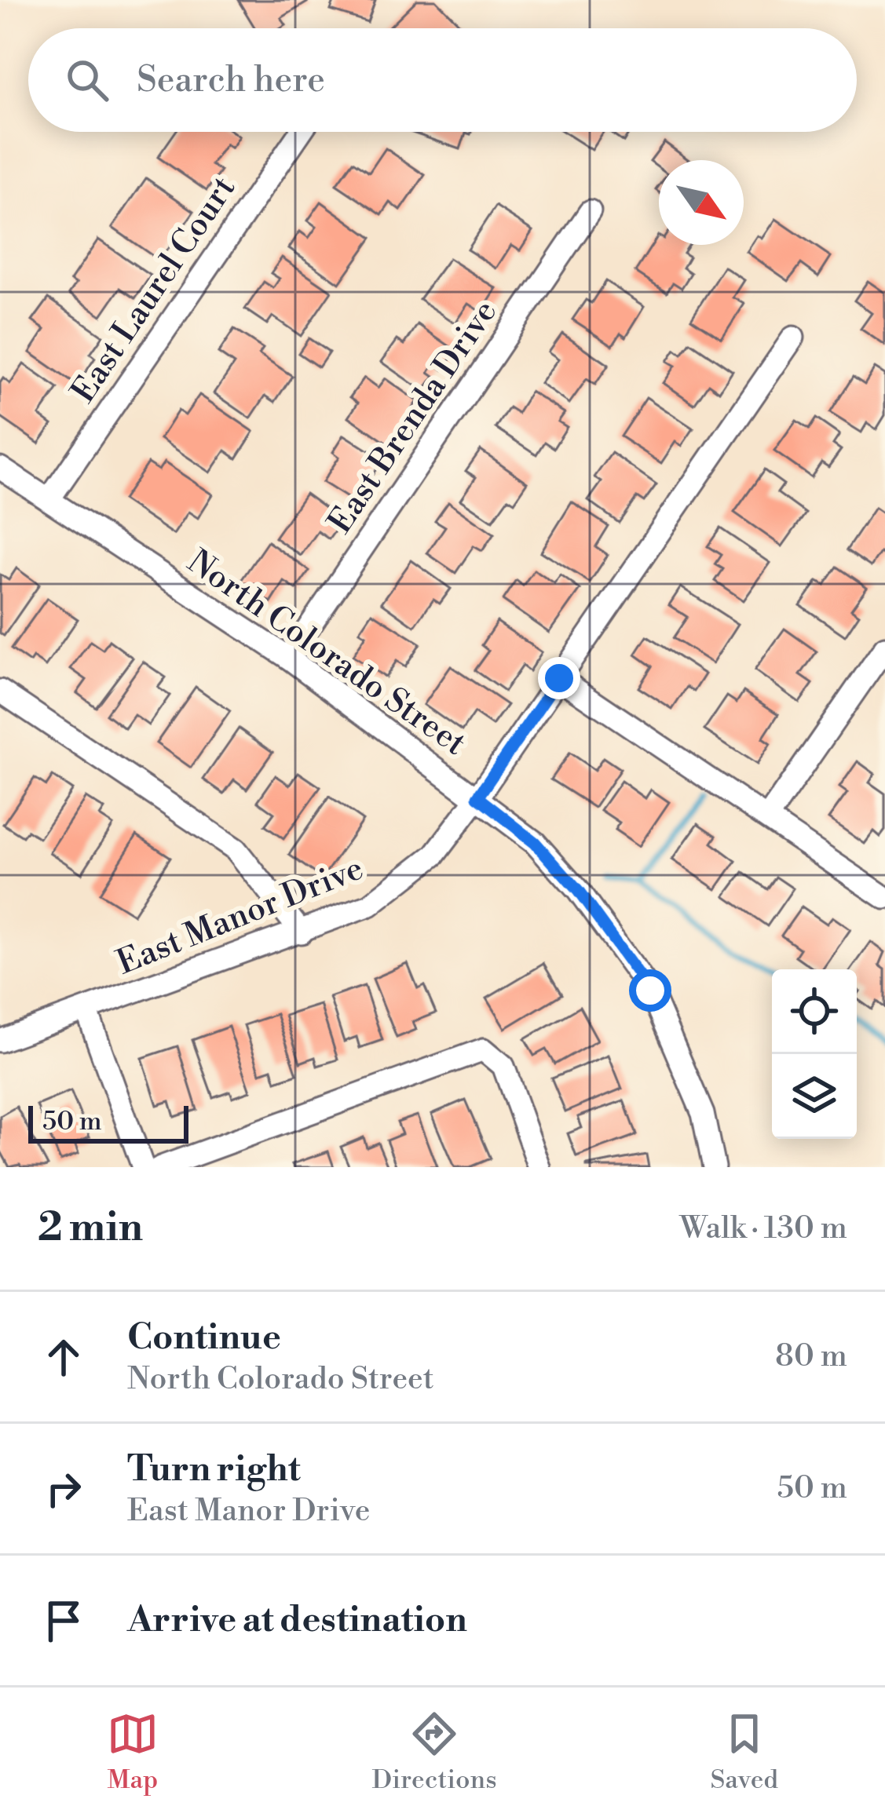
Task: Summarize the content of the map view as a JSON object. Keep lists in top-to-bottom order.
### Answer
{
  "streets": {
    "street": [
      "East Laurel Court",
      "East Brenda Drive",
      "North Colorado Street",
      "East Manor Drive"
    ]
  },
  "crossings": [
    ["East Laurel Court", "North Colorado Street"],
    ["East Brenda Drive", "North Colorado Street"],
    ["North Colorado Street", "East Manor Drive"]
  ],
  "scale_bar": "50 m",
  "north": "bottom right",
  "page": {
    "search": "Search here",
    "scale": "50 m",
    "heading": ["2 min", "Walk · 130 m"],
    "list": [
      ["Continue", "North Colorado Street", "80 m"],
      ["Turn right", "East Manor Drive", "50 m"],
      "Arrive at destination"
    ],
    "nav": ["Map", "Directions", "Saved"]
  }
}
